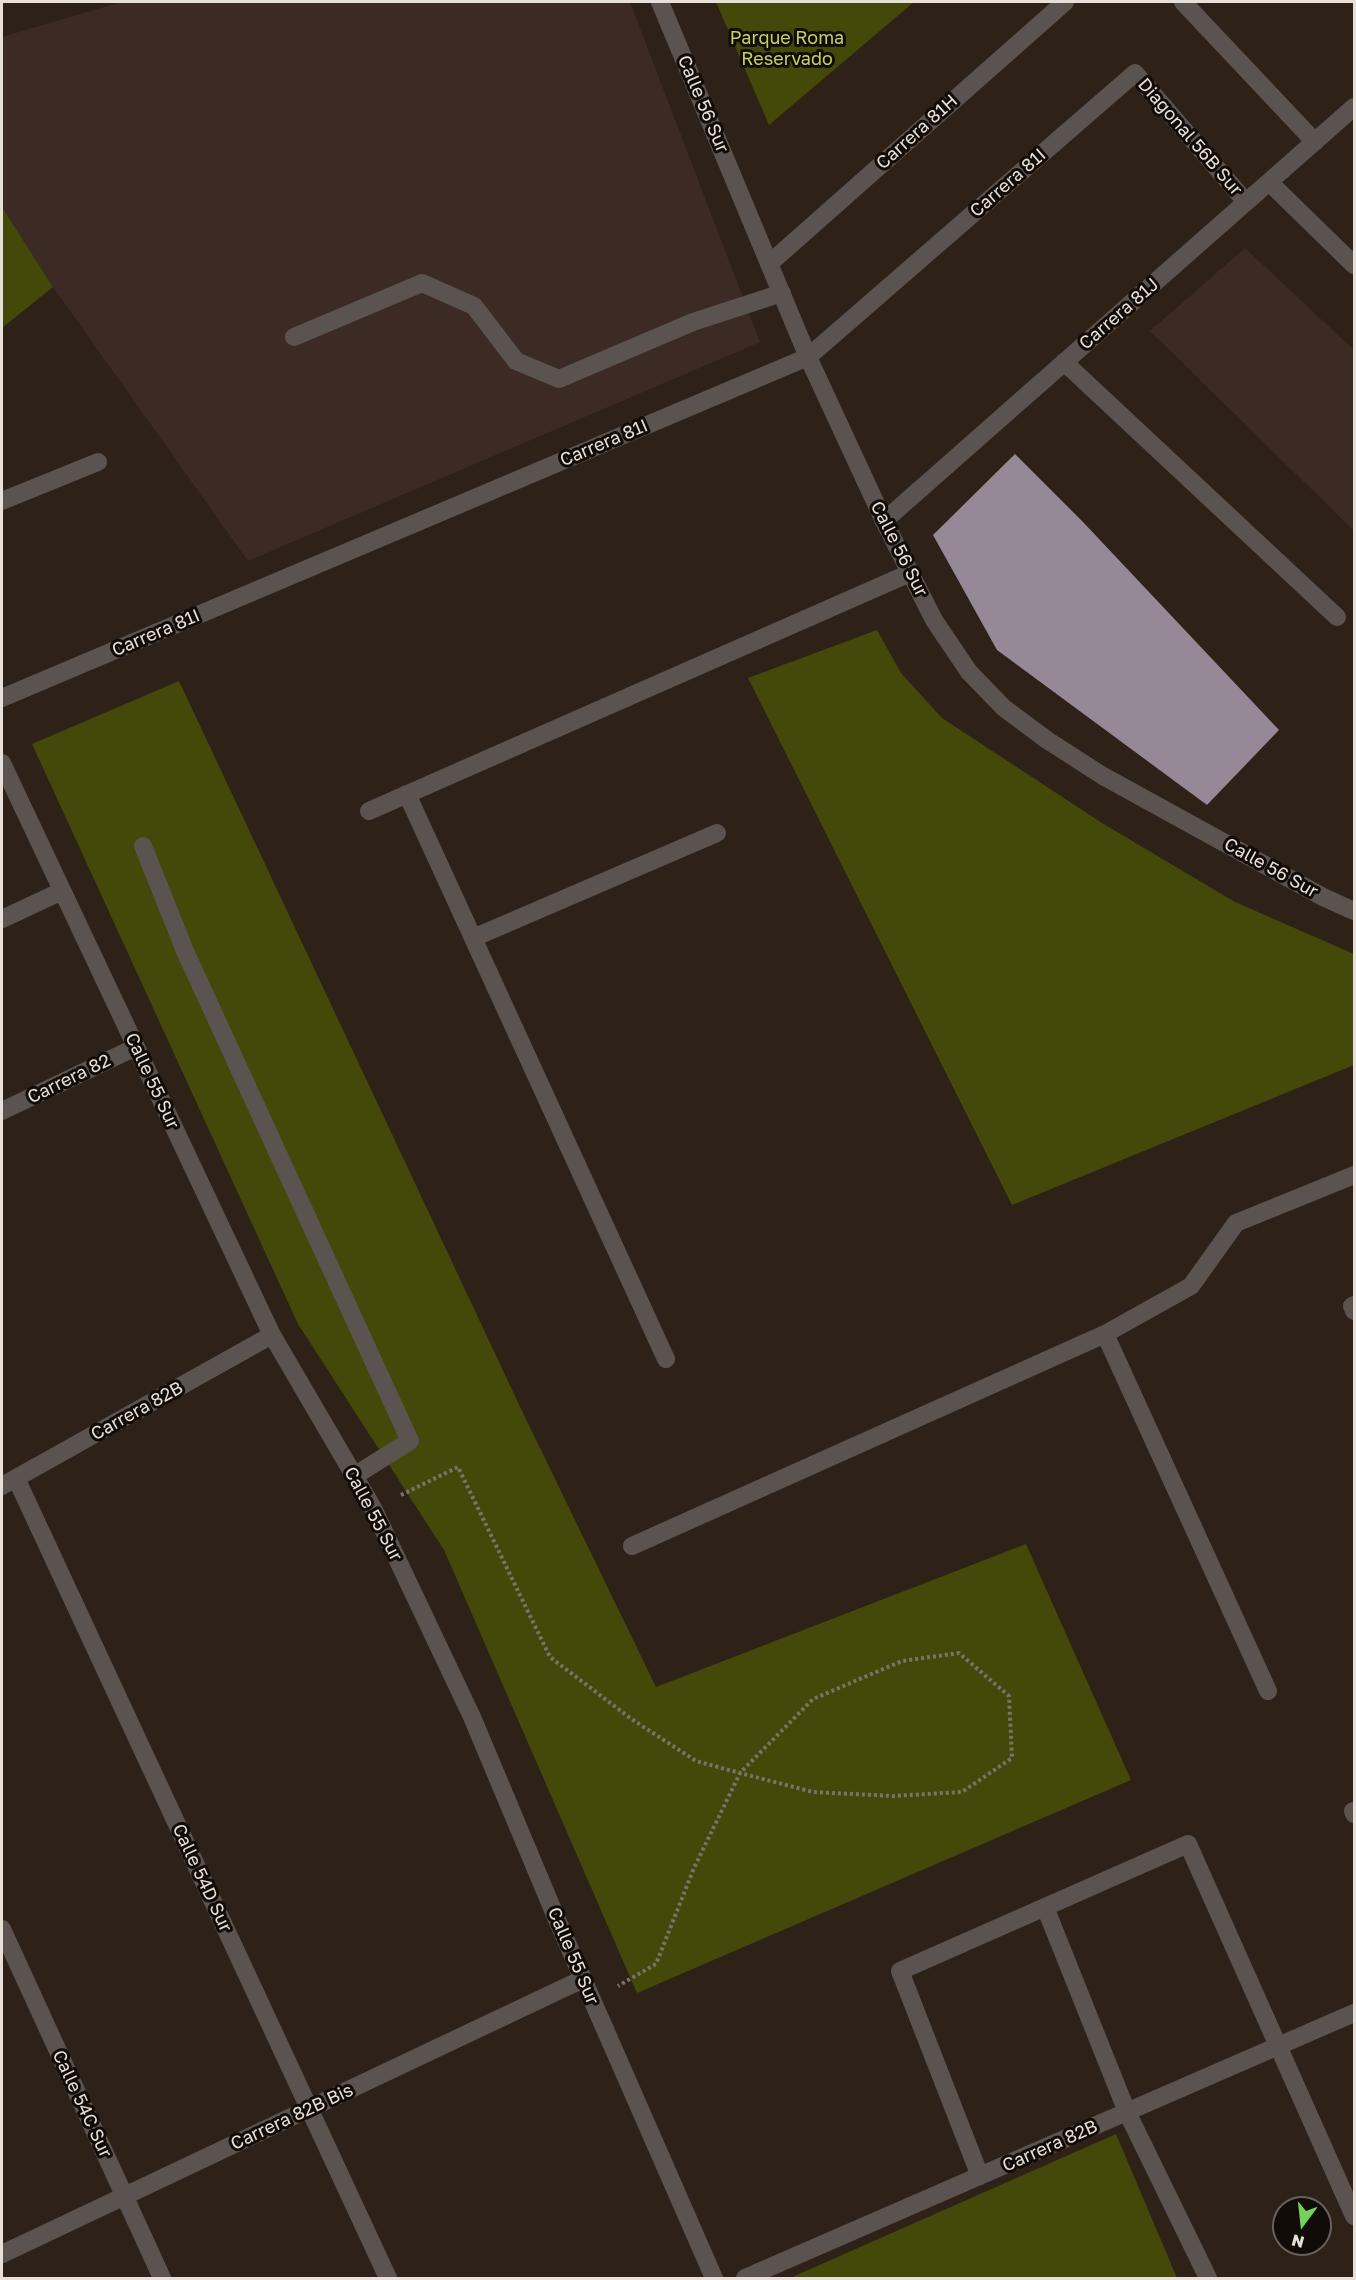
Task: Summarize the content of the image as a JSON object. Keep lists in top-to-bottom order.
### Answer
{
  "streets": {
    "street": [
      "Calle 56 Sur",
      "Carrera 81H",
      "Diagonal 56B Sur",
      "Carrera 81I",
      "Carrera 81J",
      "Carrera 82",
      "Calle 55 Sur",
      "Carrera 82B",
      "Calle 54D Sur",
      "Calle 54C Sur",
      "Carrera 82B Bis"
    ]
  },
  "crossings": [
    ["Calle 56 Sur", "Carrera 81H"],
    ["Calle 56 Sur", "Carrera 81I"],
    ["Calle 56 Sur", "Carrera 81J"],
    ["Diagonal 56B Sur", "Carrera 81I"],
    ["Diagonal 56B Sur", "Carrera 81J"],
    ["Carrera 82", "Calle 55 Sur"],
    ["Calle 55 Sur", "Carrera 82B"],
    ["Calle 55 Sur", "Carrera 82B Bis"],
    ["Carrera 82B", "Calle 54D Sur"],
    ["Calle 54D Sur", "Carrera 82B Bis"],
    ["Calle 54C Sur", "Carrera 82B Bis"]
  ],
  "parks": ["Parque Roma Reservado"],
  "north": "bottom"
}
